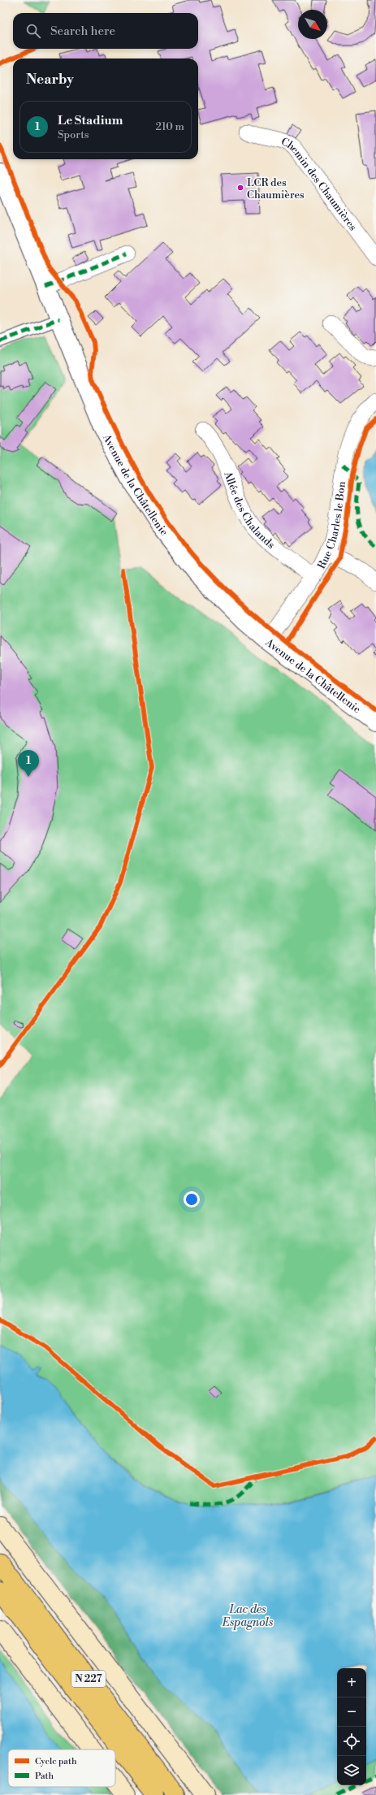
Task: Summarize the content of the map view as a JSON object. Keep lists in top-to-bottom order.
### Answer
{
  "streets": {
    "highway": ["N 227"],
    "street": [
      "Chemin des Chaumières",
      "Avenue de la Châtellenie",
      "Allée des Chalands",
      "Rue Charles le Bon"
    ]
  },
  "crossings": [
    ["Avenue de la Châtellenie", "Rue Charles le Bon"],
    ["Allée des Chalands", "Rue Charles le Bon"]
  ],
  "water": ["Lac des Espagnols"],
  "places": ["LCR des Chaumières"],
  "legend": ["Cycle path", "Path"],
  "north": "bottom right",
  "page": {
    "search": "Search here",
    "heading": "Nearby",
    "list": [
      {
        "mark": "1",
        "name": "Le Stadium",
        "note": "Sports",
        "value": "210 m"
      }
    ],
    "pins": "1",
    "map_buttons": ["+", "−"]
  }
}
